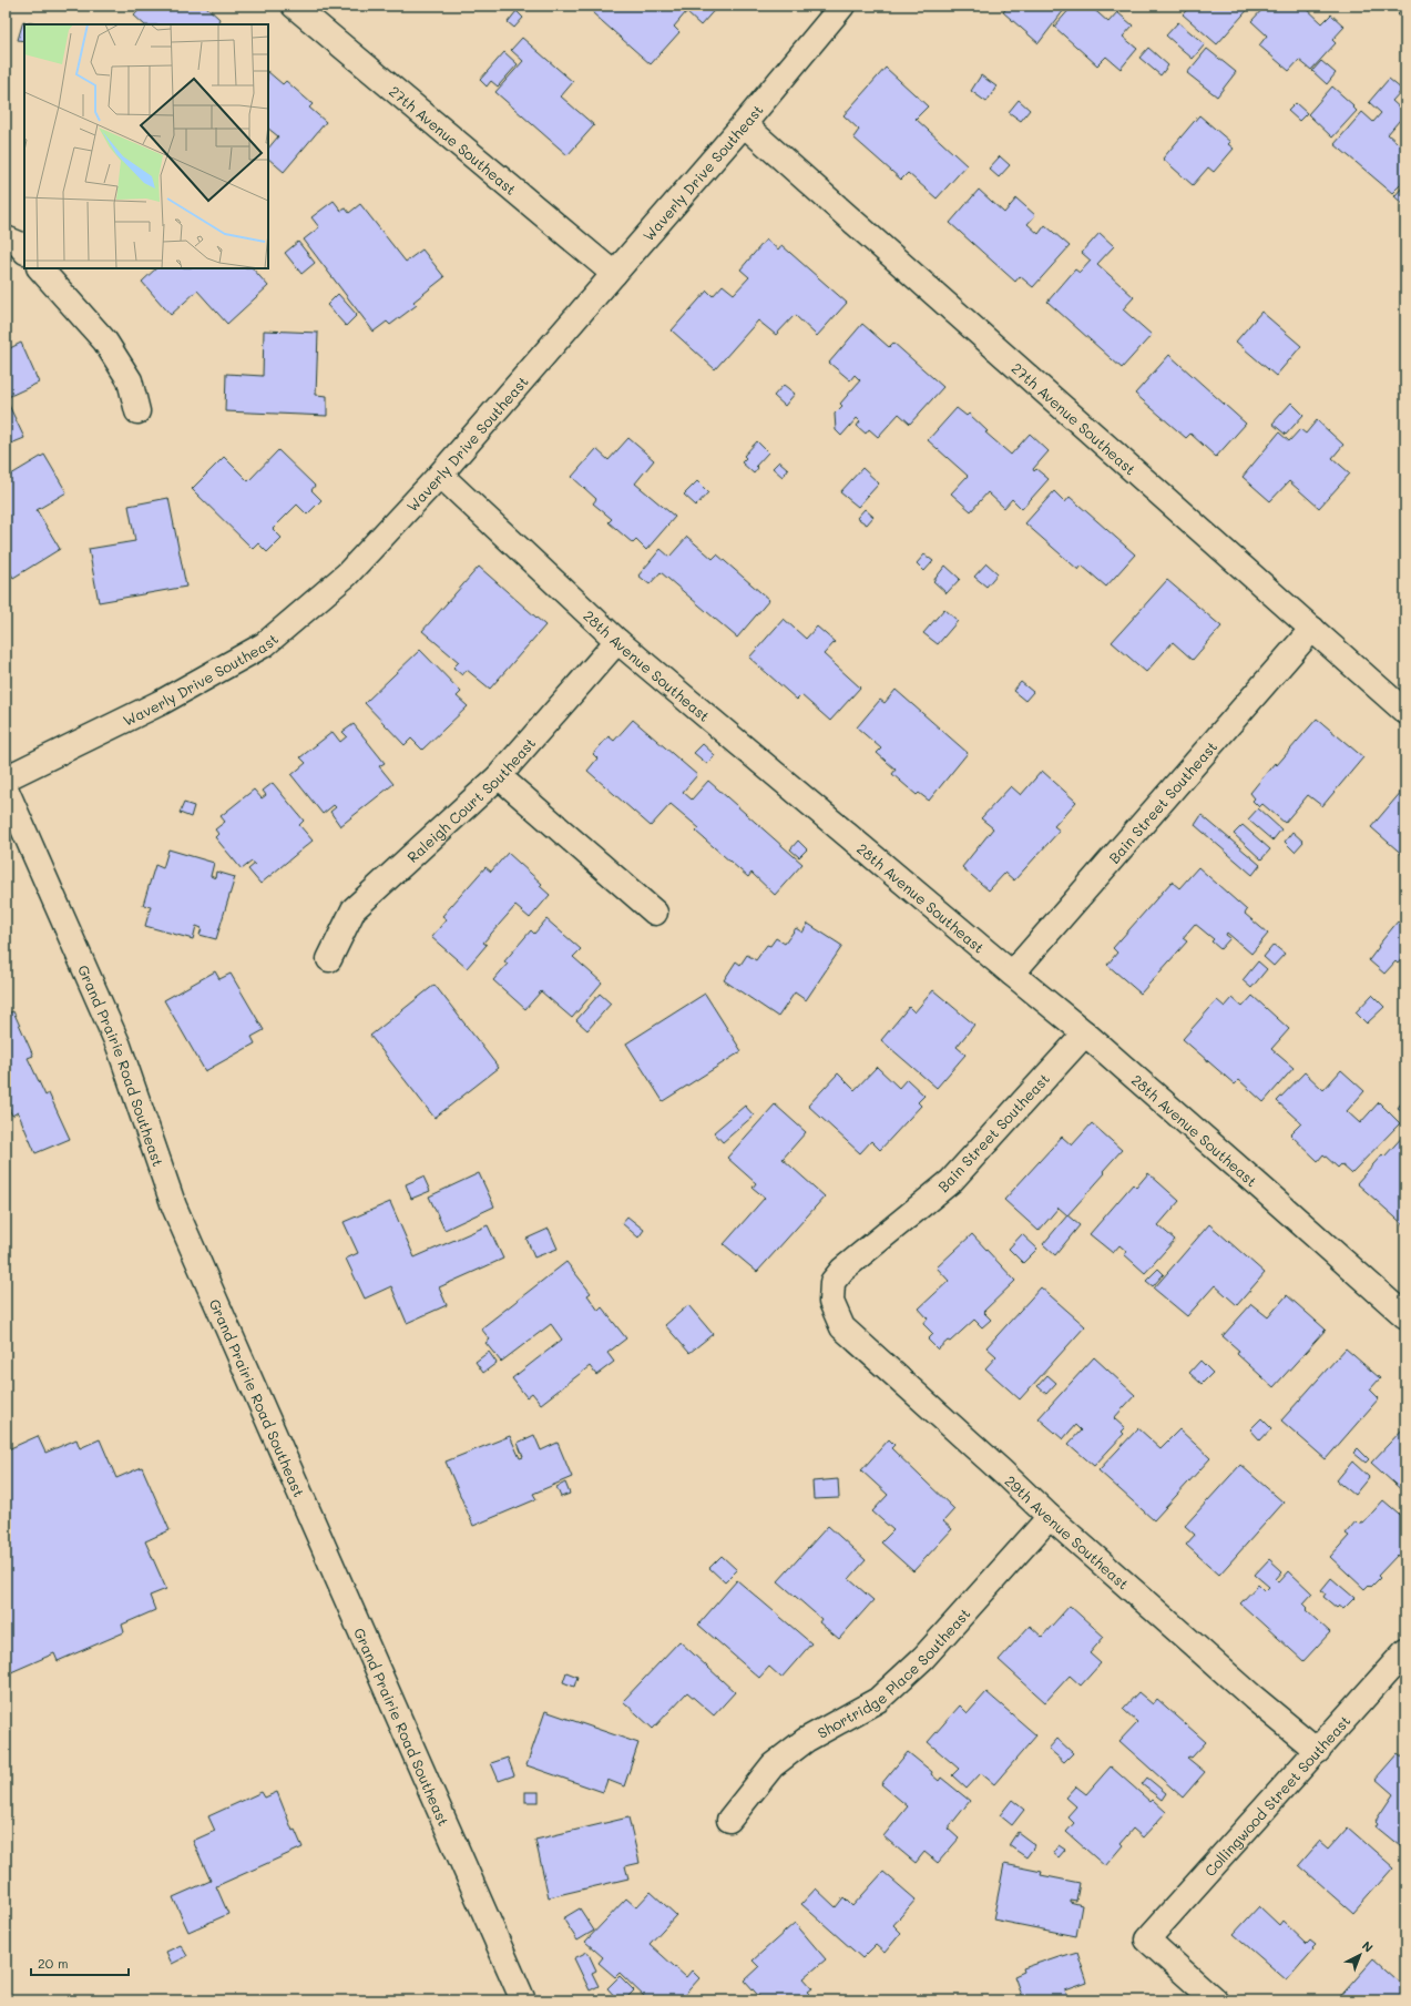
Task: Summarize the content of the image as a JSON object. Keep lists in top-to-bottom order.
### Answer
{
  "streets": {
    "street": [
      "27th Avenue Southeast",
      "Waverly Drive Southeast",
      "28th Avenue Southeast",
      "Raleigh Court Southeast",
      "Bain Street Southeast",
      "Grand Prairie Road Southeast",
      "29th Avenue Southeast",
      "Shortridge Place Southeast",
      "Collingwood Street Southeast"
    ]
  },
  "crossings": [
    ["27th Avenue Southeast", "Waverly Drive Southeast"],
    ["27th Avenue Southeast", "Bain Street Southeast"],
    ["Waverly Drive Southeast", "28th Avenue Southeast"],
    ["28th Avenue Southeast", "Raleigh Court Southeast"],
    ["28th Avenue Southeast", "Bain Street Southeast"],
    ["Bain Street Southeast", "29th Avenue Southeast"],
    ["29th Avenue Southeast", "Shortridge Place Southeast"],
    ["29th Avenue Southeast", "Collingwood Street Southeast"]
  ],
  "scale_bar": "20 m",
  "north": "top right"
}
